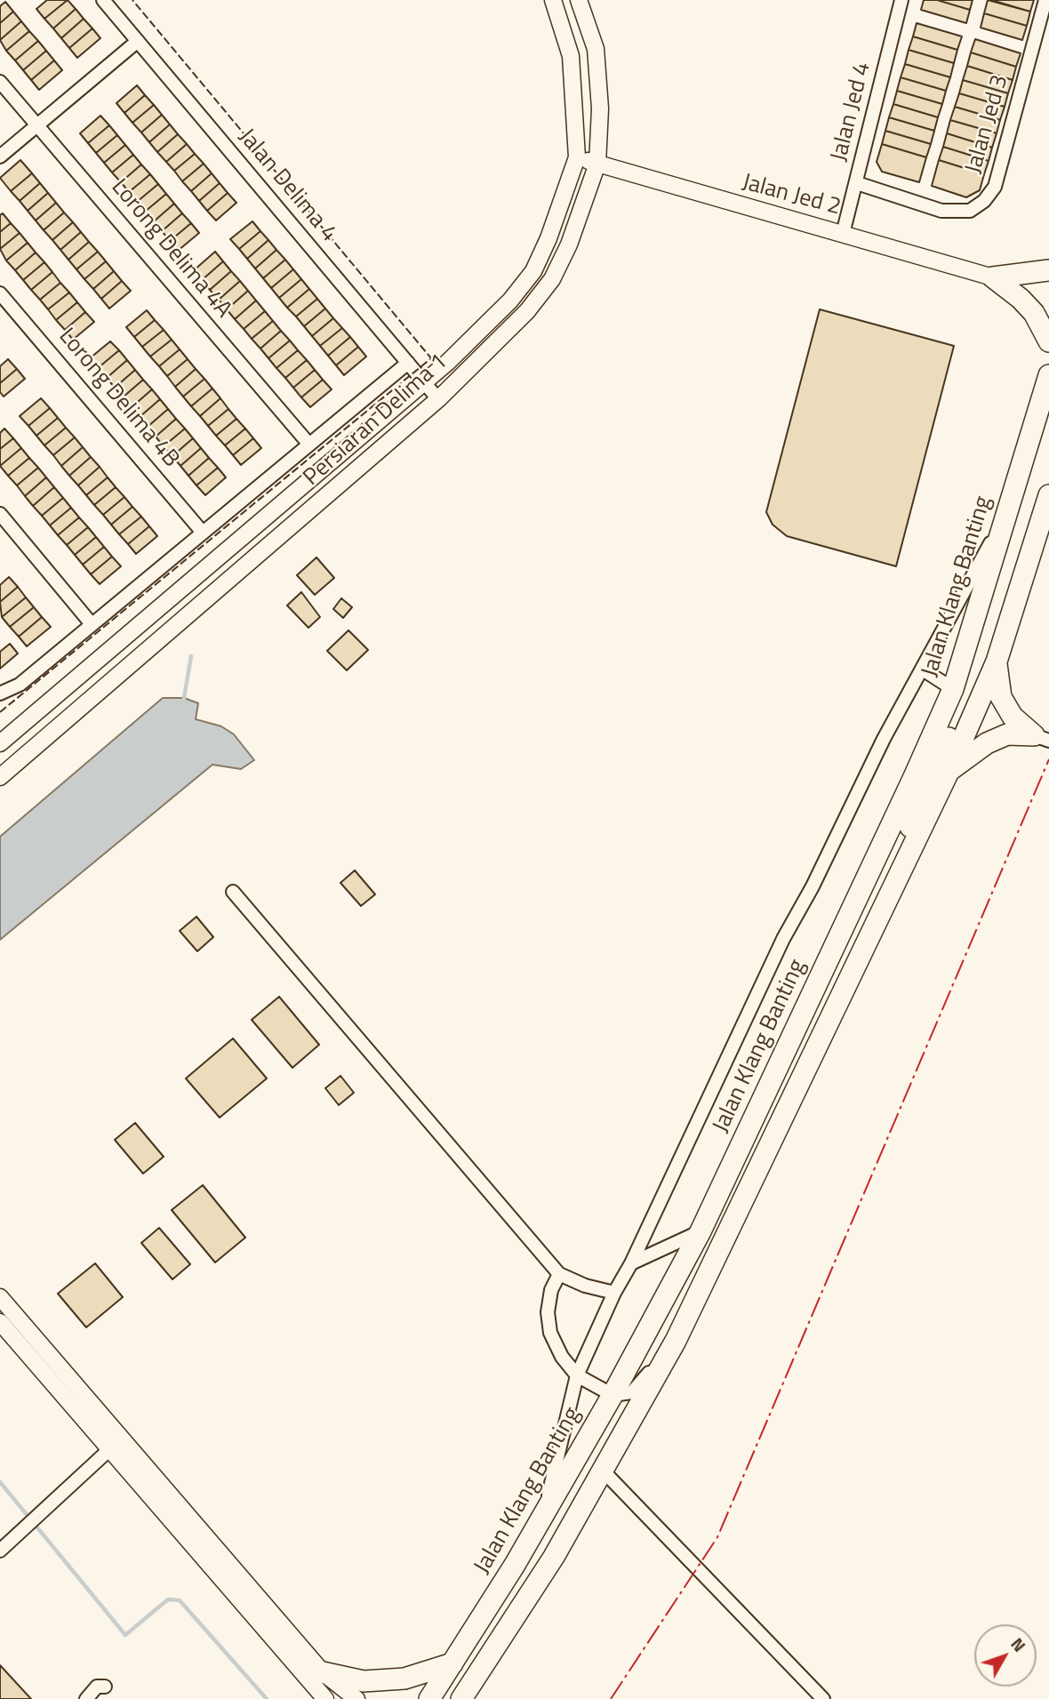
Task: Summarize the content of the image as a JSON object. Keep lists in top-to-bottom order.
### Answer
{
  "streets": {
    "highway": ["Jalan Klang Banting"],
    "street": [
      "Jalan Jed 4",
      "Jalan Jed 3",
      "Jalan Delima 4",
      "Jalan Jed 2",
      "Lorong Delima 4A",
      "Lorong Delima 4B",
      "Persiaran Delima 1"
    ]
  },
  "crossings": [
    ["Jalan Jed 4", "Jalan Jed 3"],
    ["Jalan Jed 4", "Jalan Jed 2"],
    ["Jalan Delima 4", "Persiaran Delima 1"],
    ["Jalan Jed 2", "Persiaran Delima 1"]
  ],
  "north": "top right"
}
